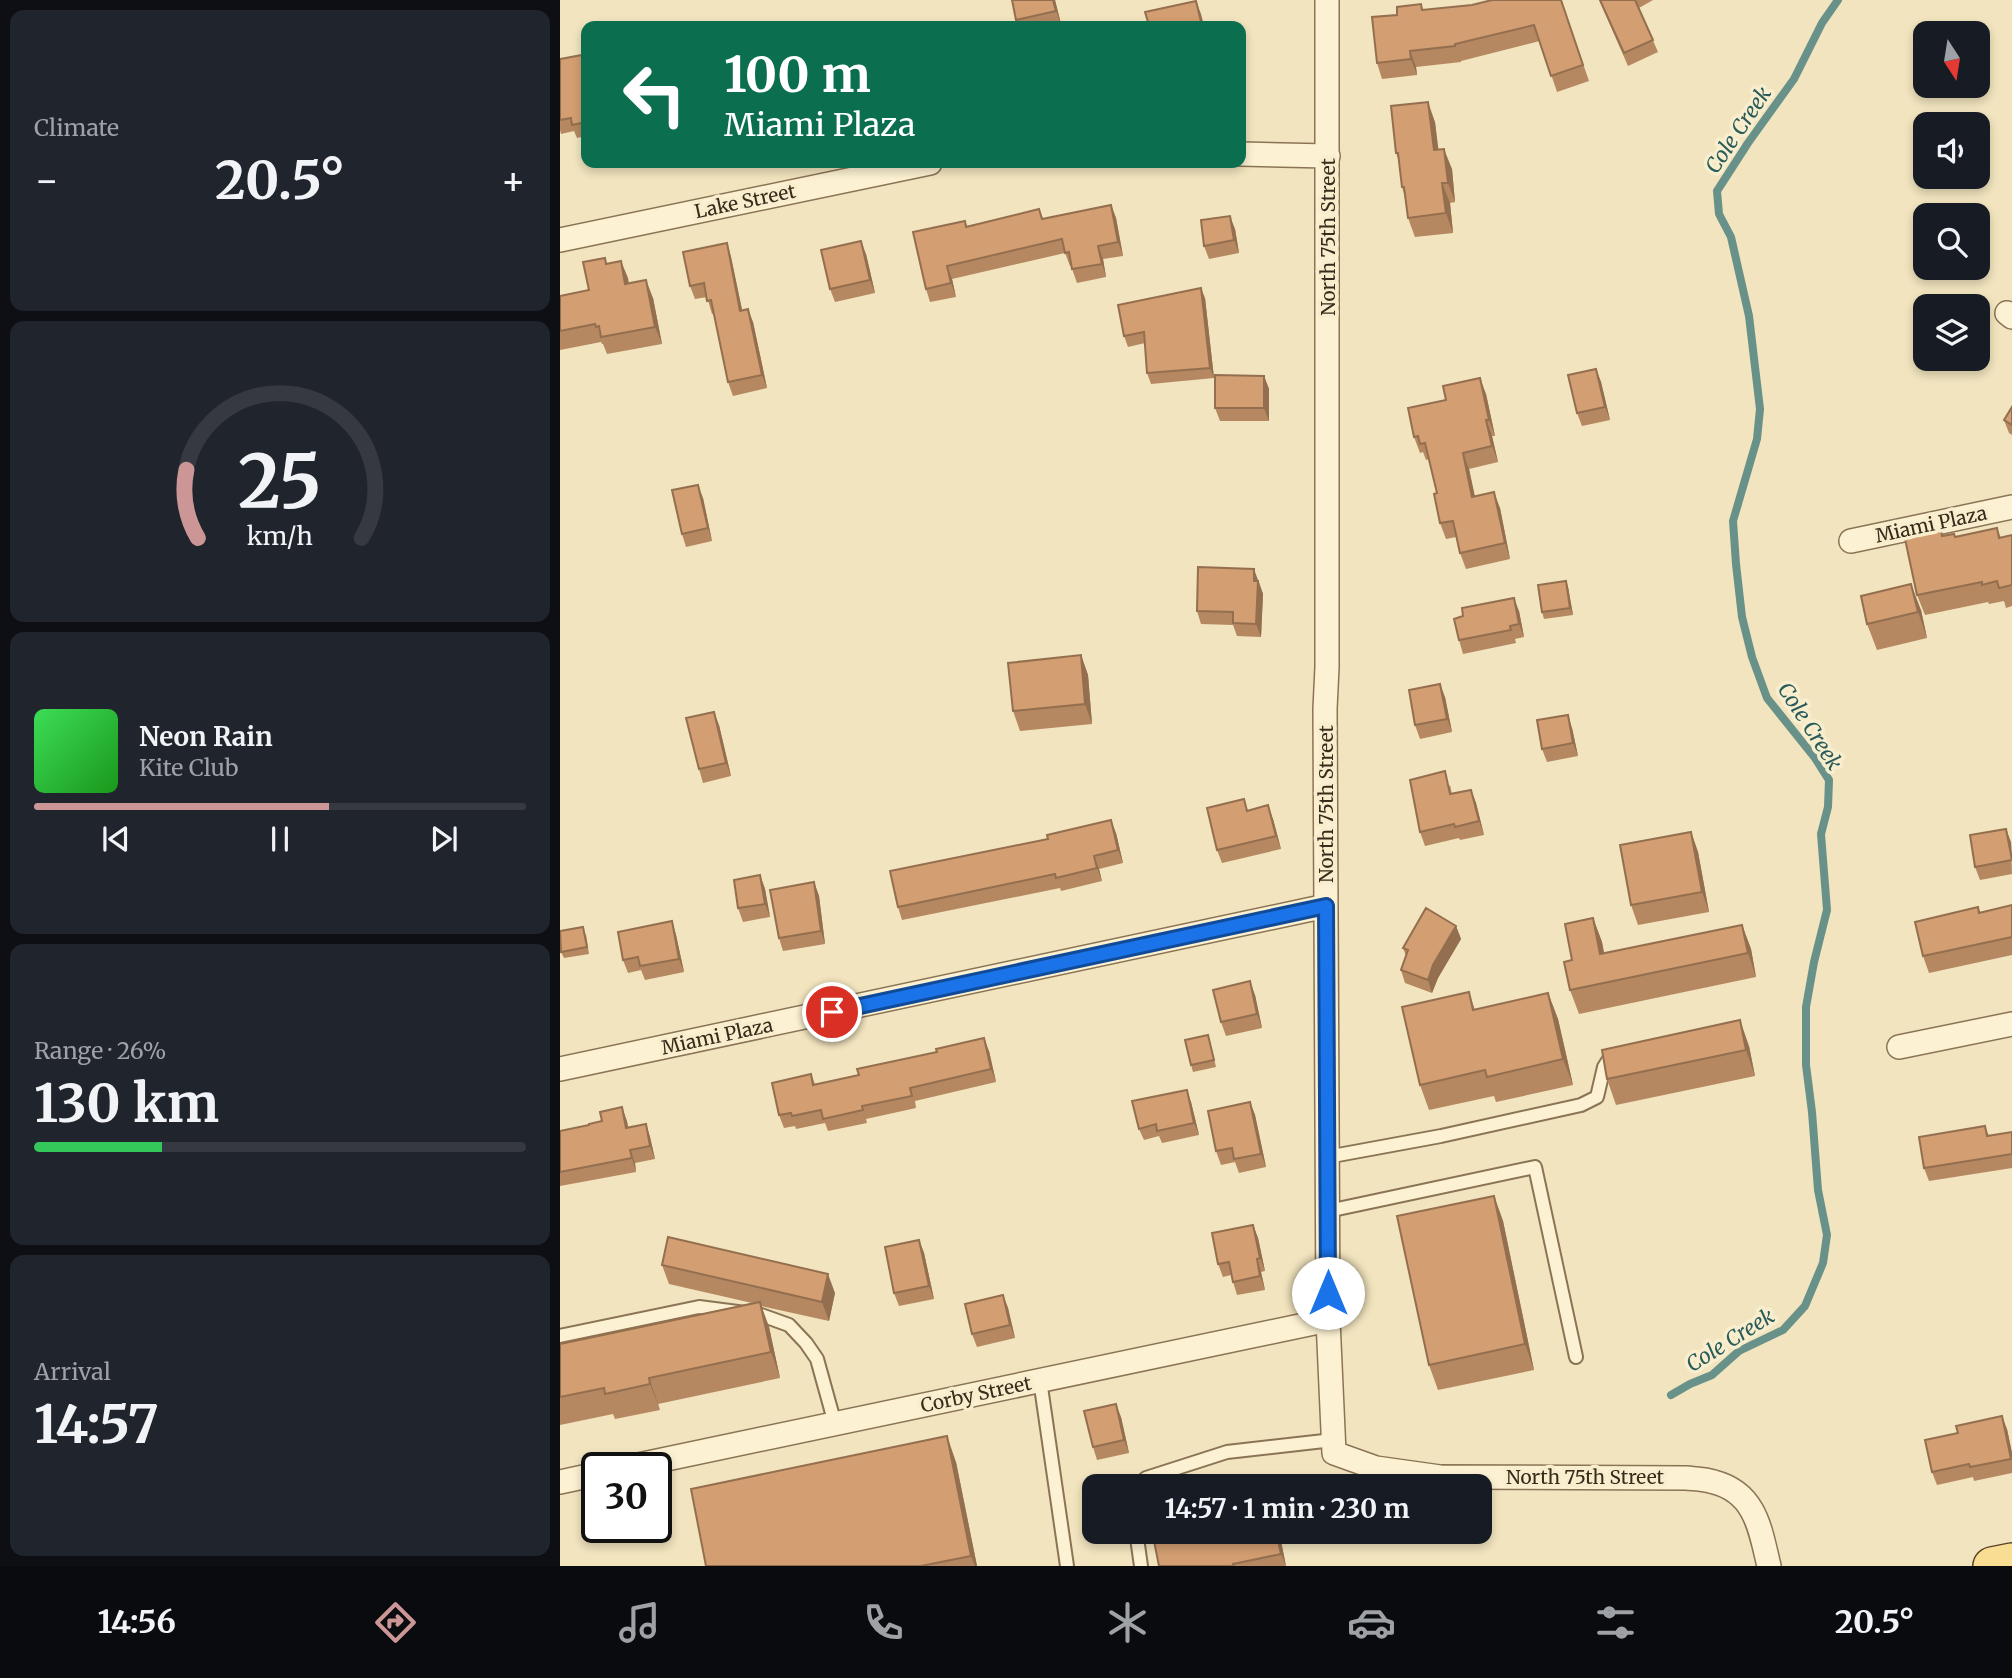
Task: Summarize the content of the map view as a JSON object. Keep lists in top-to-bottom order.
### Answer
{
  "streets": {
    "street": [
      "Lake Street",
      "North 75th Street",
      "Miami Plaza",
      "Corby Street"
    ]
  },
  "crossings": [
    ["North 75th Street", "Miami Plaza"],
    ["North 75th Street", "Corby Street"]
  ],
  "water": ["Cole Creek"],
  "north": "bottom",
  "page": {
    "tile": [
      "Climate",
      ["Range · 26%", "130 km"],
      ["Arrival", "14:57"]
    ],
    "turn": ["100 m", "Miami Plaza"],
    "heat": ["−", "20.5°", "+"],
    "song": ["Neon Rain", "Kite Club"],
    "limit": "30",
    "trip": "14:57 · 1 min · 230 m",
    "tabs": ["14:56", "20.5°"],
    "gauge": ["25", "km/h"]
  }
}
